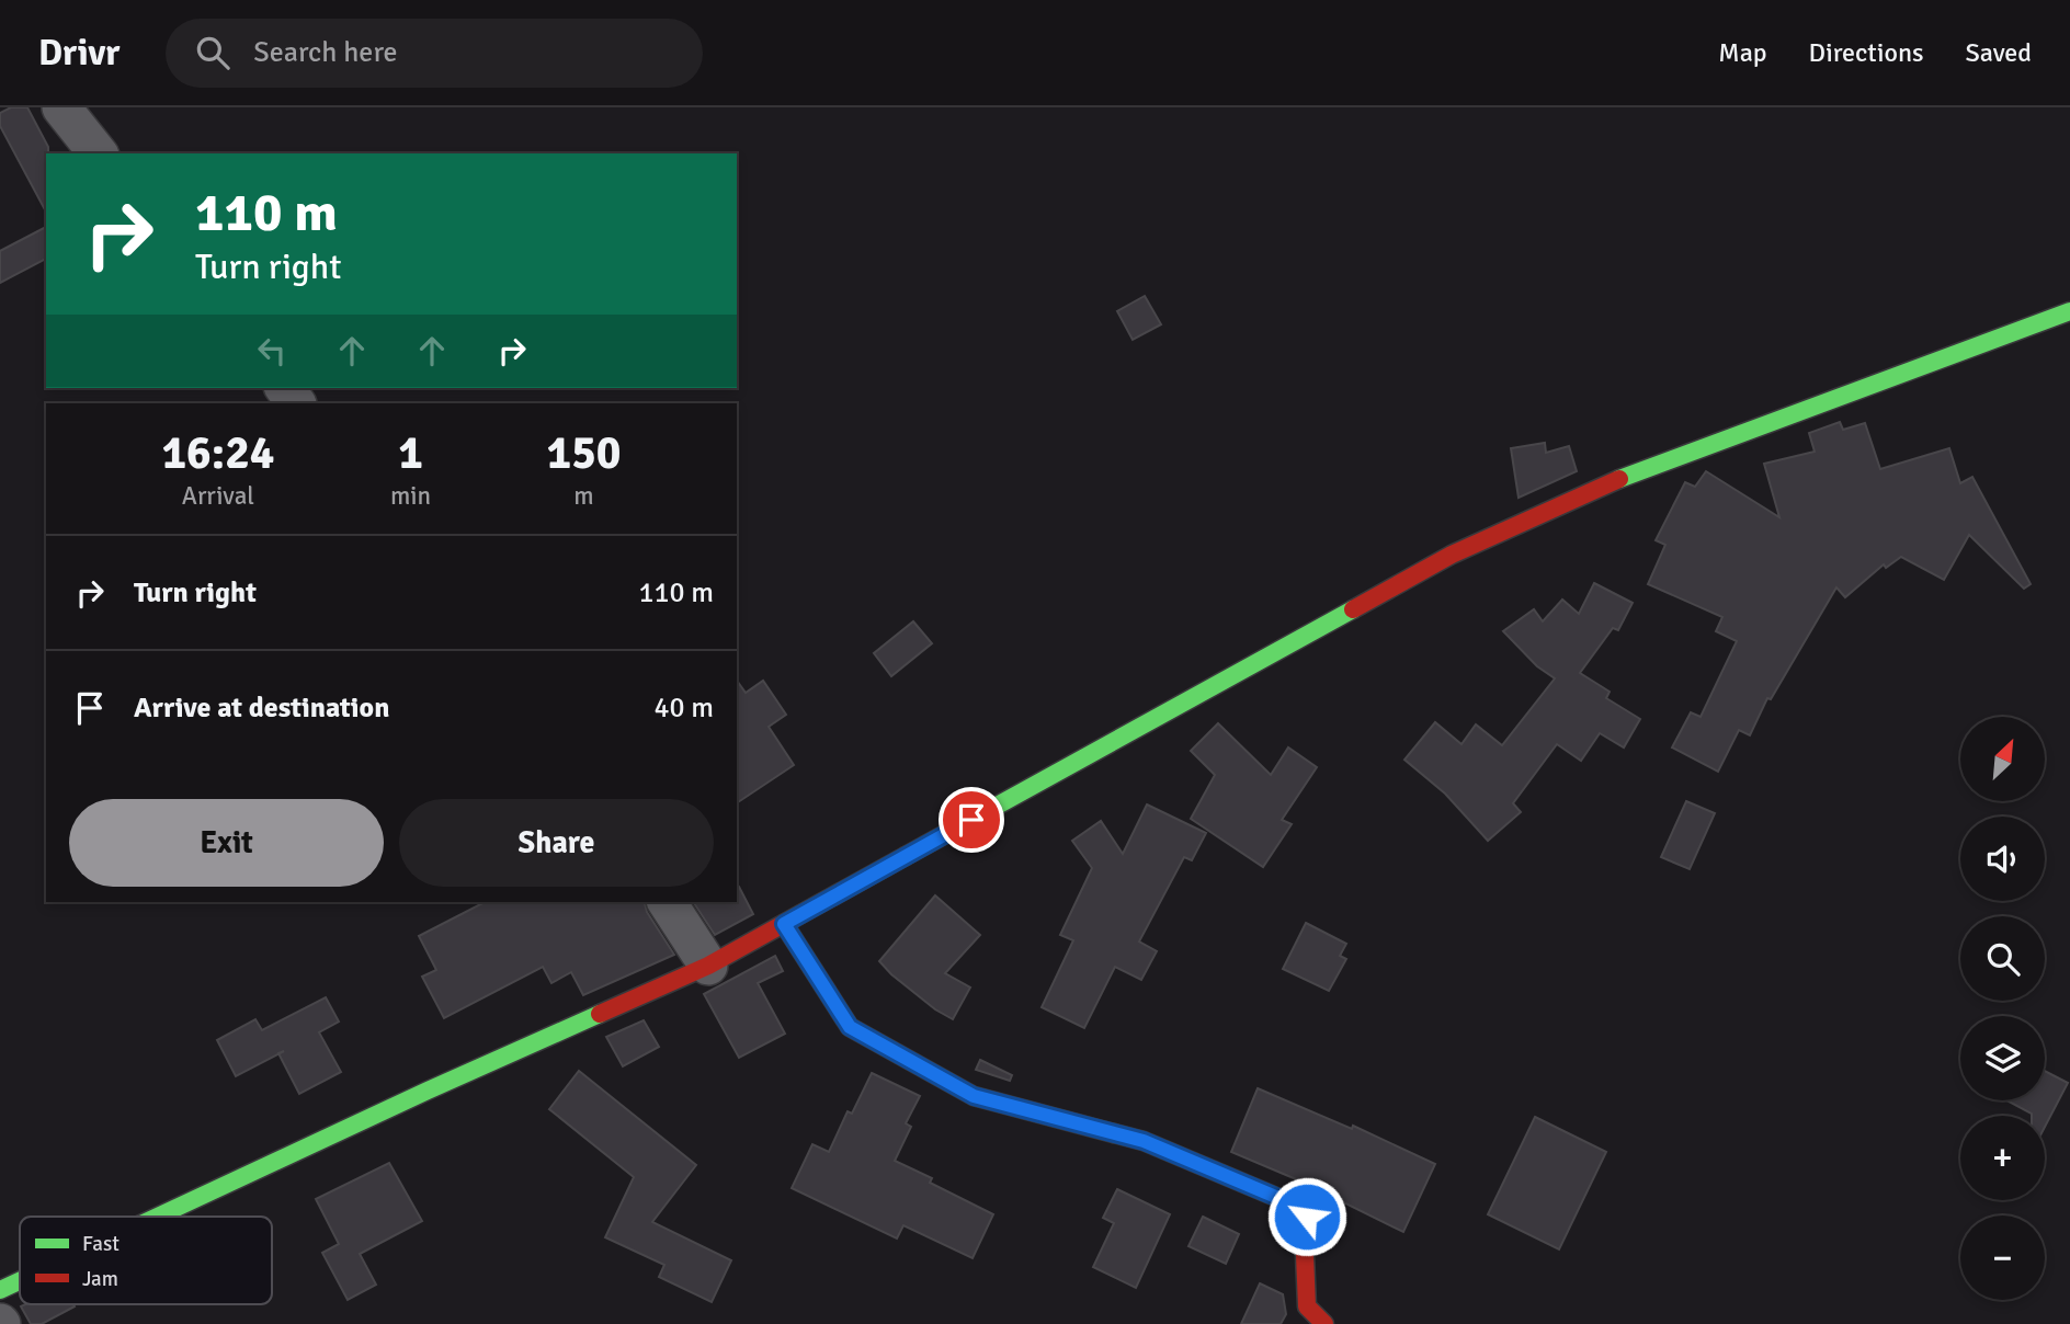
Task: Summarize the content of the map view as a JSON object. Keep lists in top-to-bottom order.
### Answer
{
  "legend": ["Fast", "Jam"],
  "north": "top right",
  "page": {
    "header": "Drivr",
    "search": "Search here",
    "nav": ["Map", "Directions", "Saved"],
    "turn": ["110 m", "Turn right"],
    "eta": [
      "16:24",
      "Arrival",
      "1",
      "min",
      "150",
      "m"
    ],
    "list": [
      {
        "name": "Turn right",
        "value": "110 m"
      },
      {
        "name": "Arrive at destination",
        "value": "40 m"
      }
    ],
    "map_buttons": ["+", "−"],
    "buttons": ["Exit", "Share"]
  }
}
